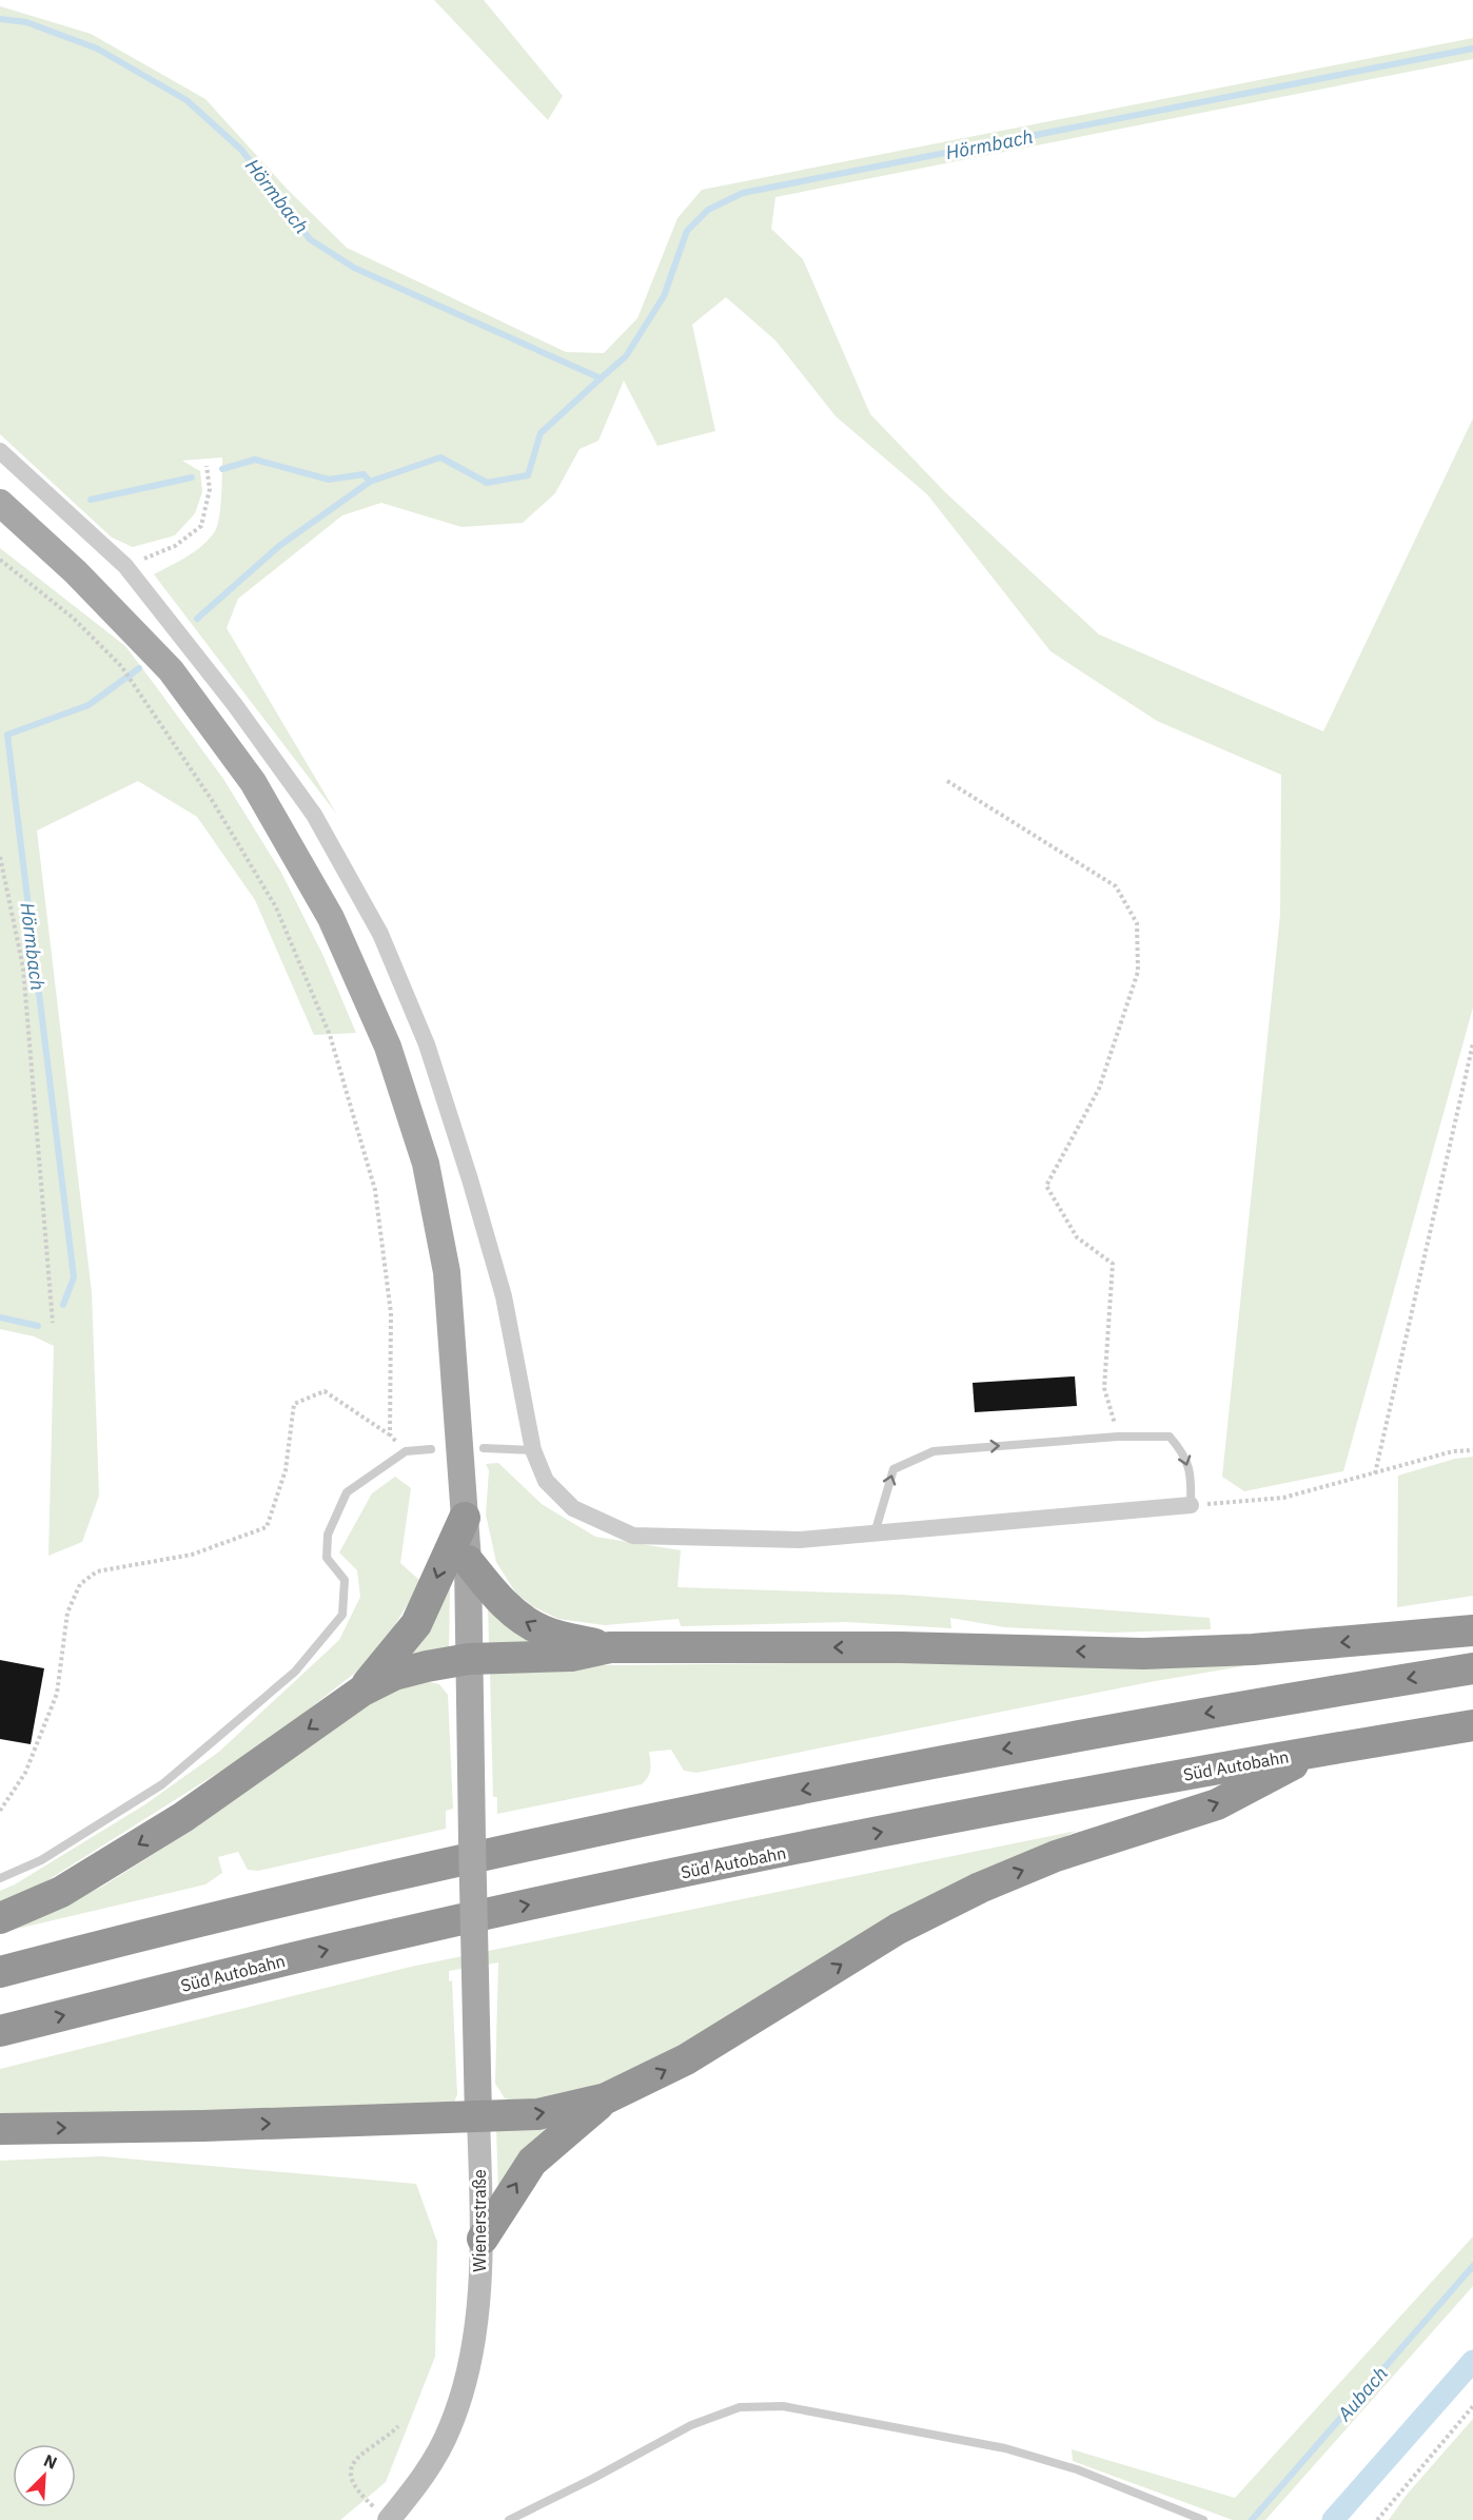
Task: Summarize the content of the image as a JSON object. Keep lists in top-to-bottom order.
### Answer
{
  "streets": {
    "highway": ["Süd Autobahn"],
    "street": ["Wienerstraße"]
  },
  "water": ["Hörmbach", "Aubach"],
  "north": "top right"
}
